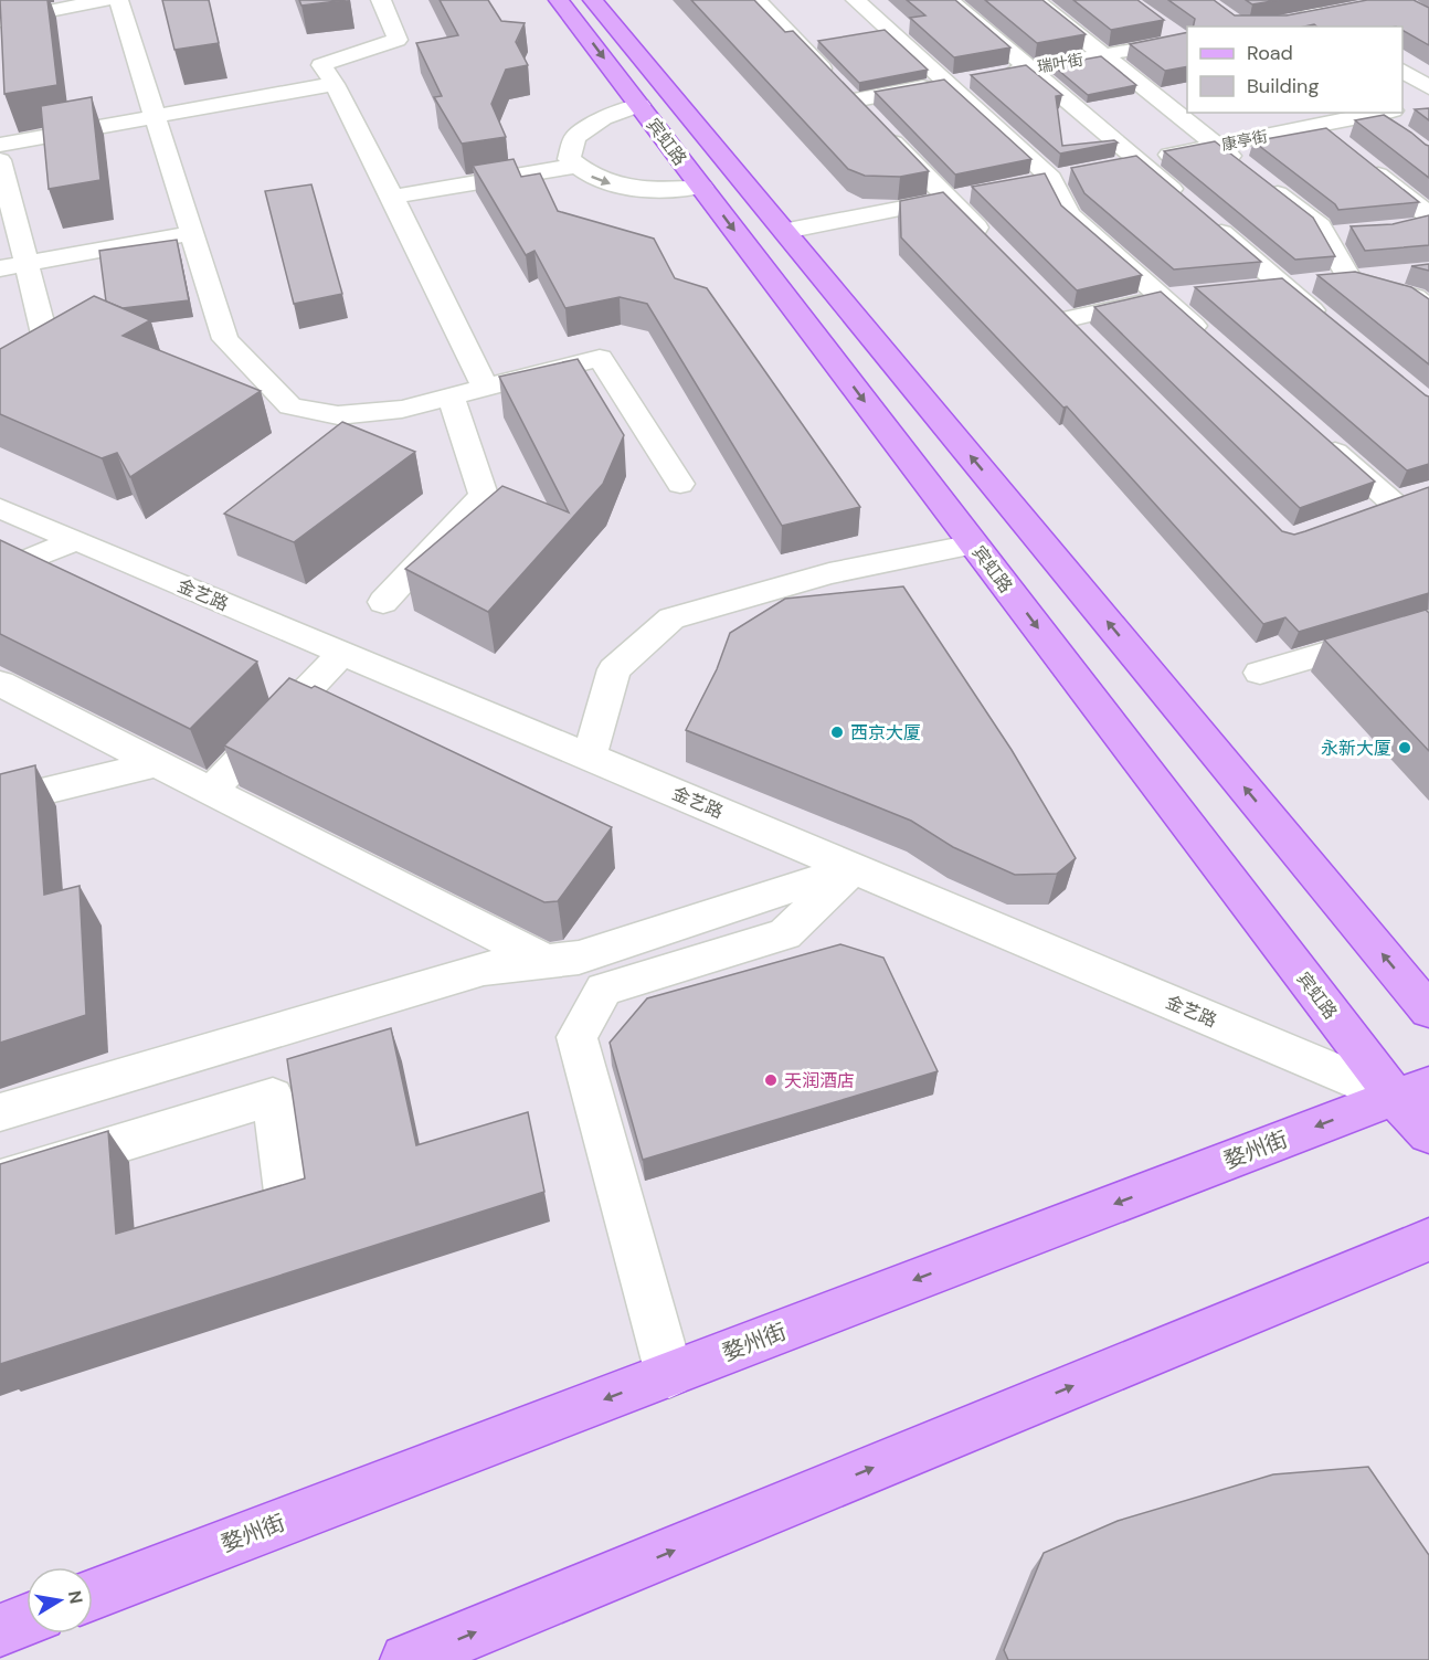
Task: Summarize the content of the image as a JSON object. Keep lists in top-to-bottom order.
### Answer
{
  "streets": {
    "main road": ["宾虹路", "婺州街"],
    "street": ["瑞叶街", "康亭街", "金艺路"]
  },
  "crossings": [
    ["宾虹路", "金艺路"],
    ["宾虹路", "婺州街"],
    ["金艺路", "婺州街"]
  ],
  "places": ["西京大厦", "永新大厦", "天润酒店"],
  "legend": ["Road", "Building"],
  "north": "right"
}
